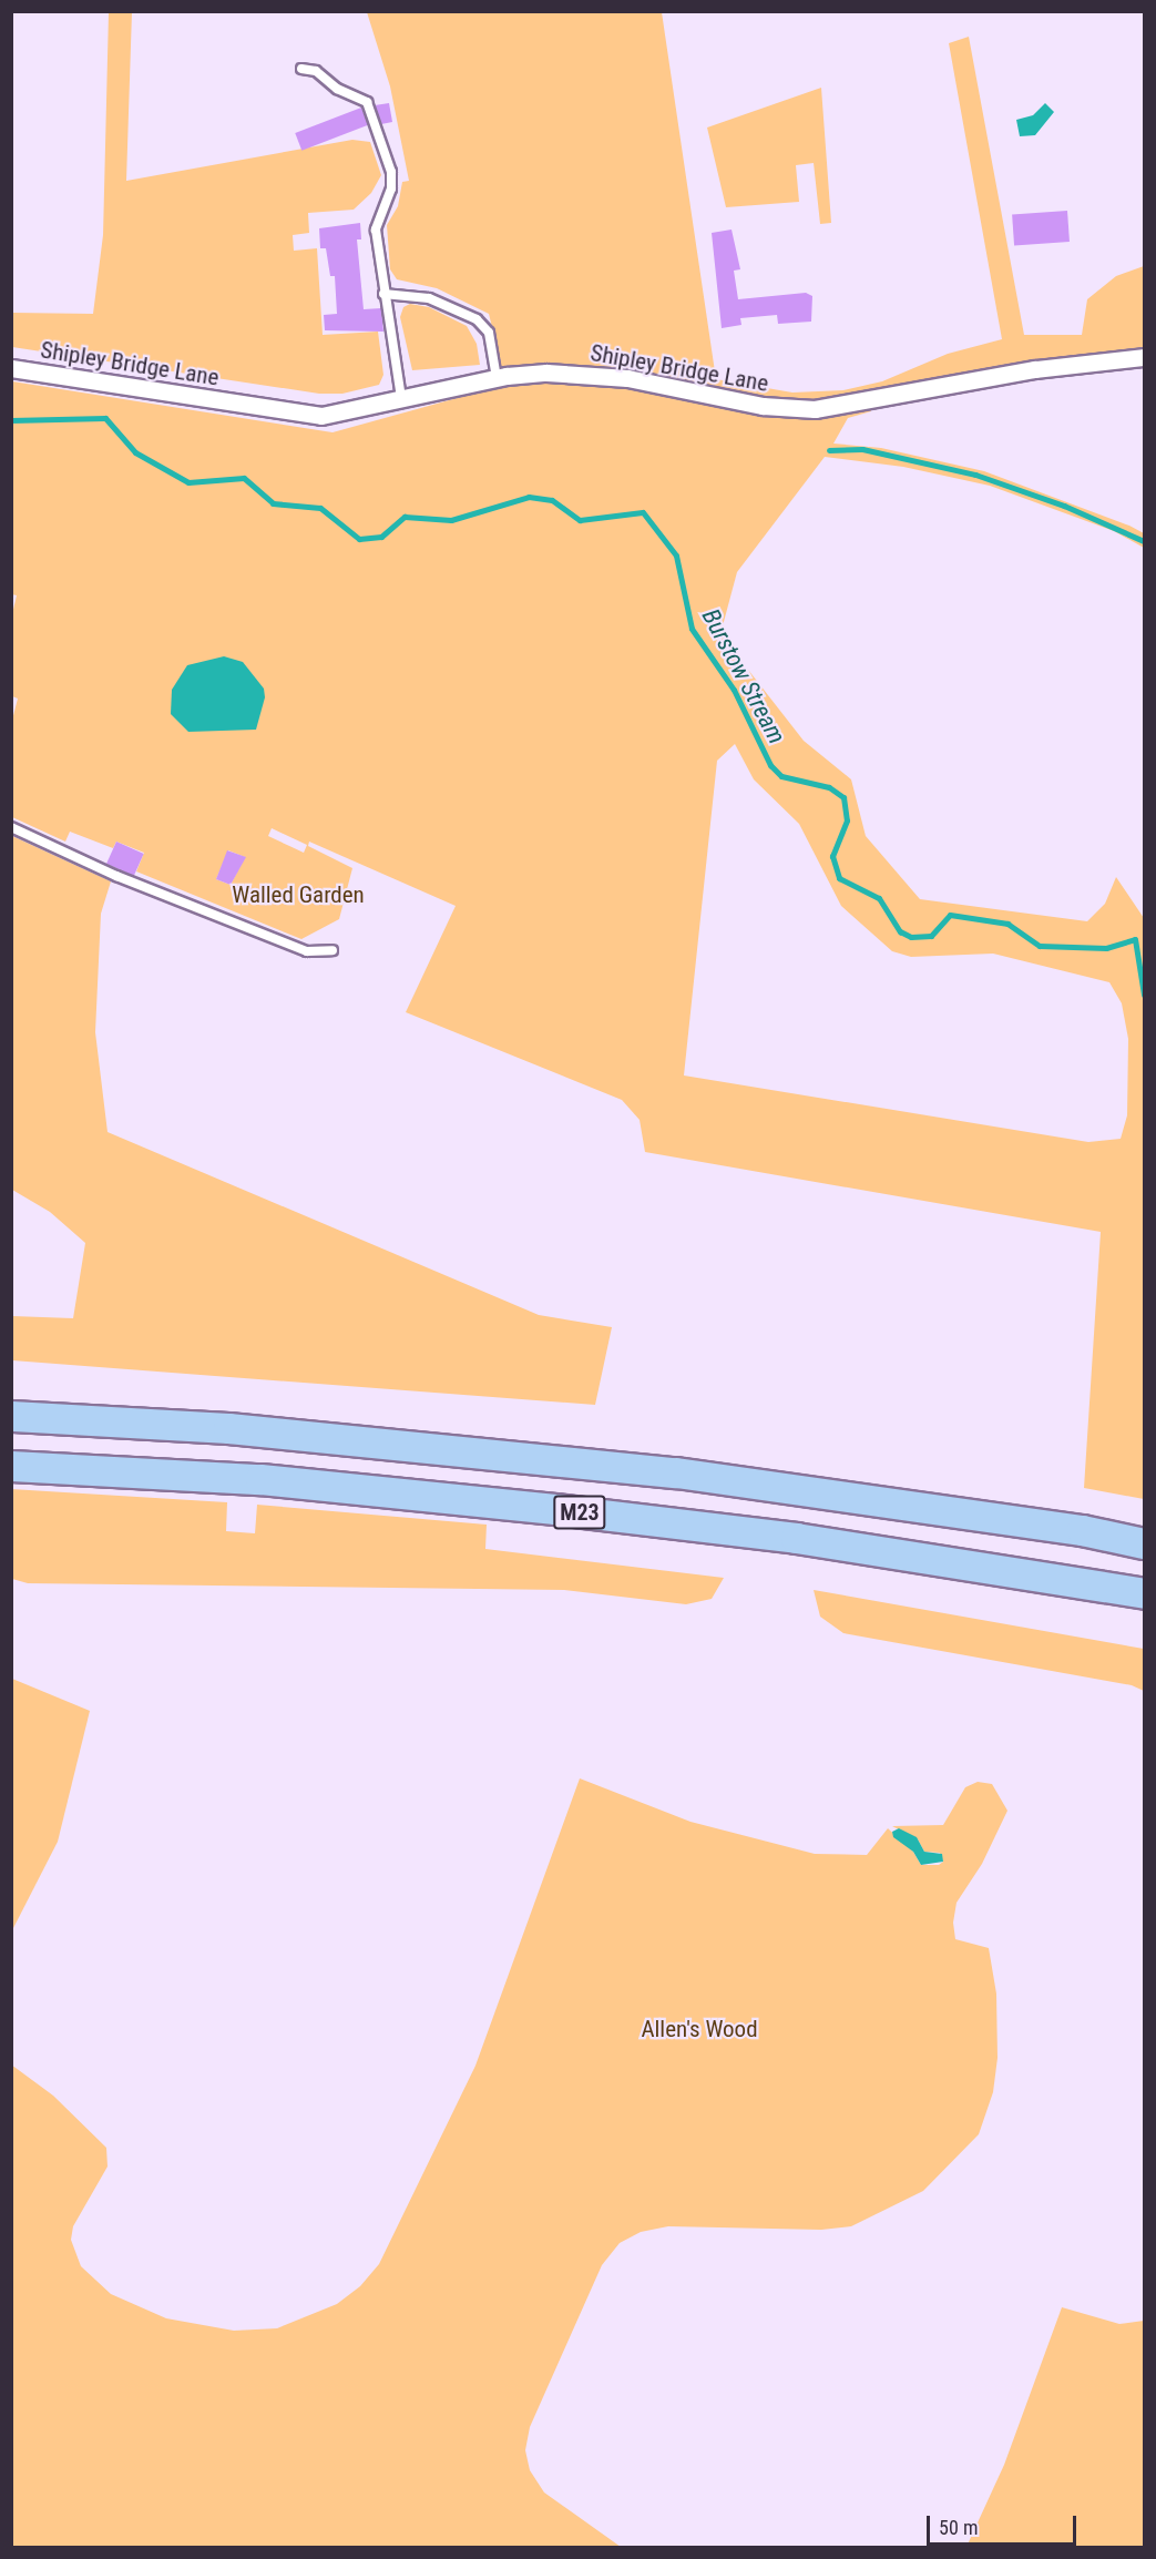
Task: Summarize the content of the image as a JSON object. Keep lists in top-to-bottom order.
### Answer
{
  "streets": {
    "highway": ["M23"],
    "street": ["Shipley Bridge Lane"]
  },
  "water": ["Burstow Stream"],
  "parks": ["Walled Garden", "Allen's Wood"],
  "scale_bar": "50 m"
}
